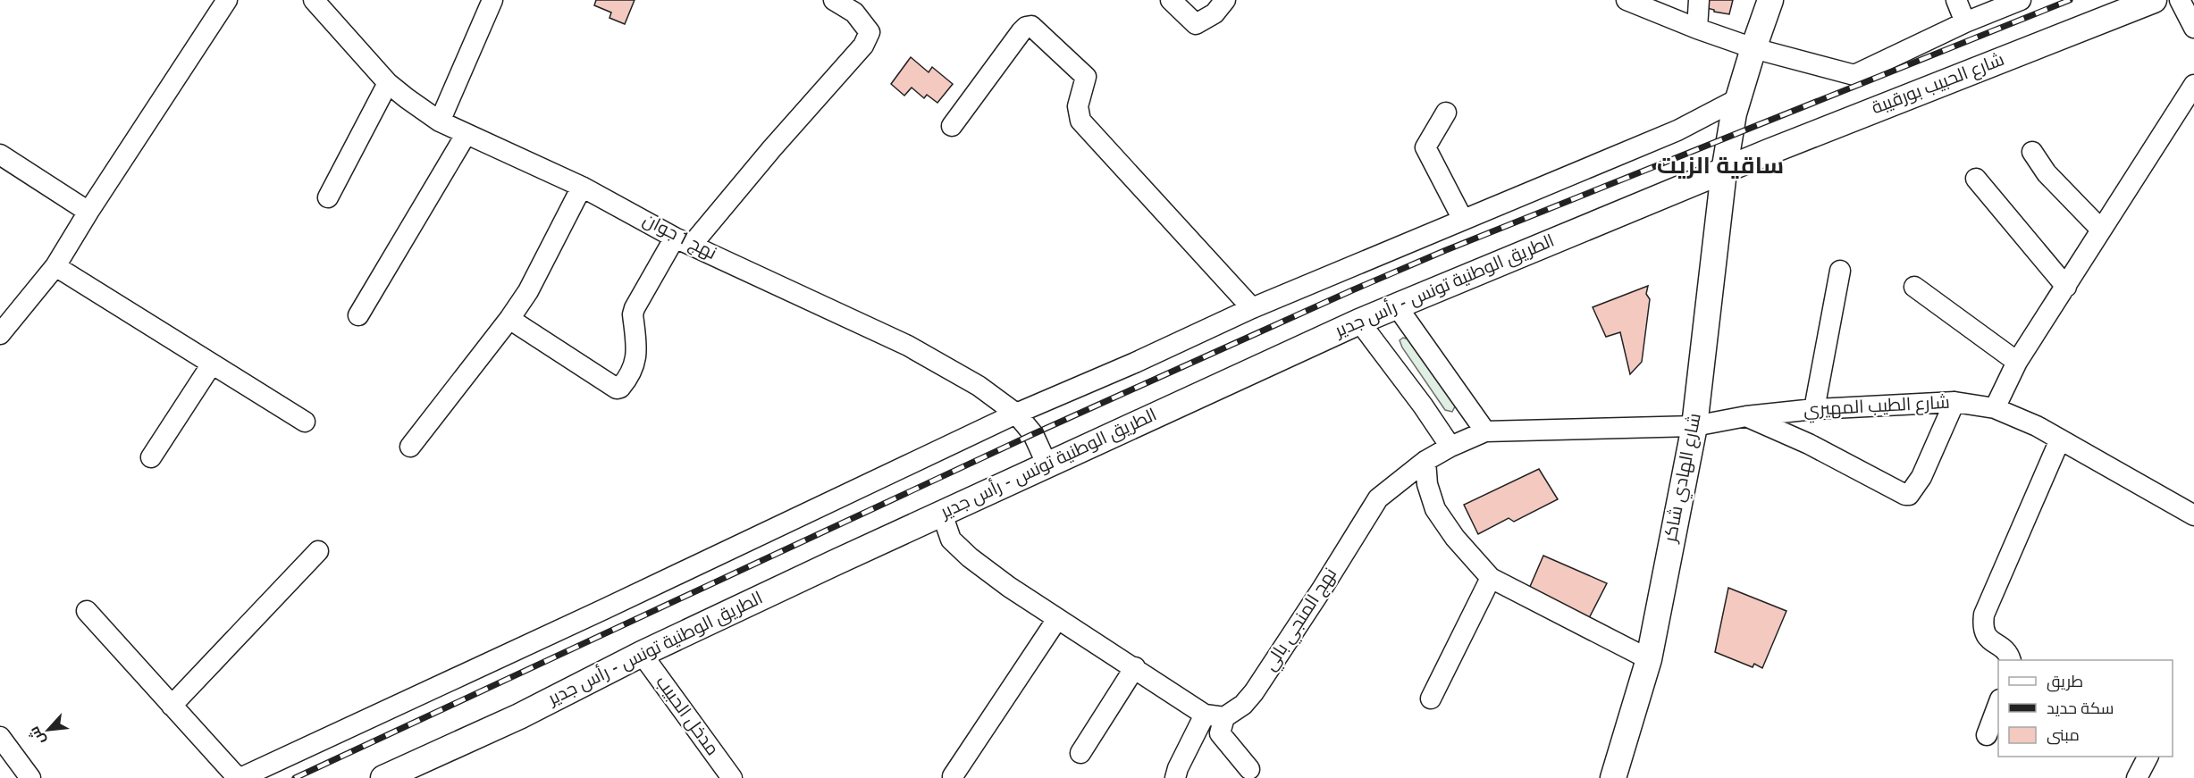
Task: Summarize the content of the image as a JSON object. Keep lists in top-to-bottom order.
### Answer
{
  "streets": {
    "main road": ["شارع الحبيب بورقيبة", "الطريق الوطنية تونس - رأس جدير", "شارع الهادي شاكر"],
    "street": [
      "نهج 1 جوان",
      "شارع الطيب المهيري",
      "نهج المنجي بالي",
      "مدخل الحبيب"
    ]
  },
  "crossings": [
    ["شارع الحبيب بورقيبة", "الطريق الوطنية تونس - رأس جدير"],
    ["شارع الحبيب بورقيبة", "شارع الهادي شاكر"],
    ["نهج 1 جوان", "الطريق الوطنية تونس - رأس جدير"],
    ["الطريق الوطنية تونس - رأس جدير", "شارع الهادي شاكر"],
    ["الطريق الوطنية تونس - رأس جدير", "مدخل الحبيب"],
    ["شارع الطيب المهيري", "شارع الهادي شاكر"],
    ["شارع الطيب المهيري", "نهج المنجي بالي"],
    ["شارع الهادي شاكر", "نهج المنجي بالي"]
  ],
  "districts": ["ساقية الزيت"],
  "legend": ["طريق", "سكة حديد", "مبنى"],
  "north": "bottom left"
}
